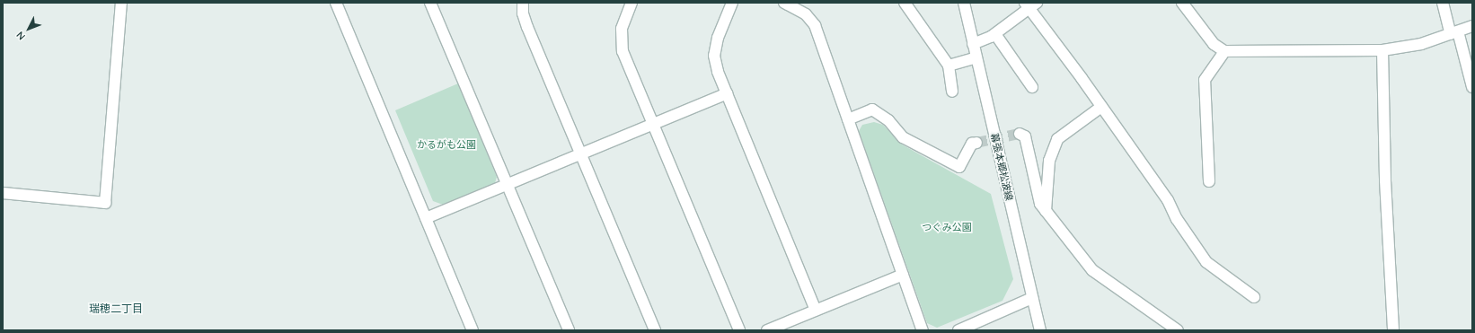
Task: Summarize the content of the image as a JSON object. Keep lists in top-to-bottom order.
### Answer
{
  "streets": {
    "street": ["幕張本郷松波線"]
  },
  "districts": ["瑞穂二丁目"],
  "parks": ["かるがも公園", "つぐみ公園"],
  "north": "bottom left"
}
